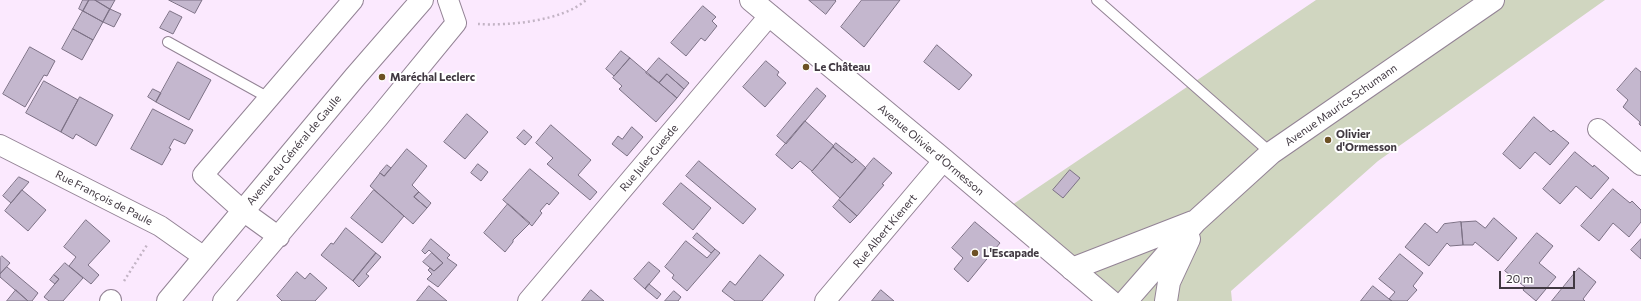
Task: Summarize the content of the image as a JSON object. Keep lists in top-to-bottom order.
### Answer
{
  "streets": {
    "street": [
      "Avenue Maurice Schumann",
      "Avenue du Général de Gaulle",
      "Avenue Olivier d'Ormesson",
      "Rue Jules Guesde",
      "Rue François de Paule",
      "Rue Albert Kienert"
    ]
  },
  "crossings": [
    ["Avenue Maurice Schumann", "Avenue Olivier d'Ormesson"],
    ["Avenue du Général de Gaulle", "Rue François de Paule"],
    ["Avenue Olivier d'Ormesson", "Rue Jules Guesde"],
    ["Avenue Olivier d'Ormesson", "Rue Albert Kienert"]
  ],
  "places": [
    "Le Château",
    "Maréchal Leclerc",
    "Olivier d'Ormesson",
    "L'Escapade"
  ],
  "scale_bar": "20 m"
}
